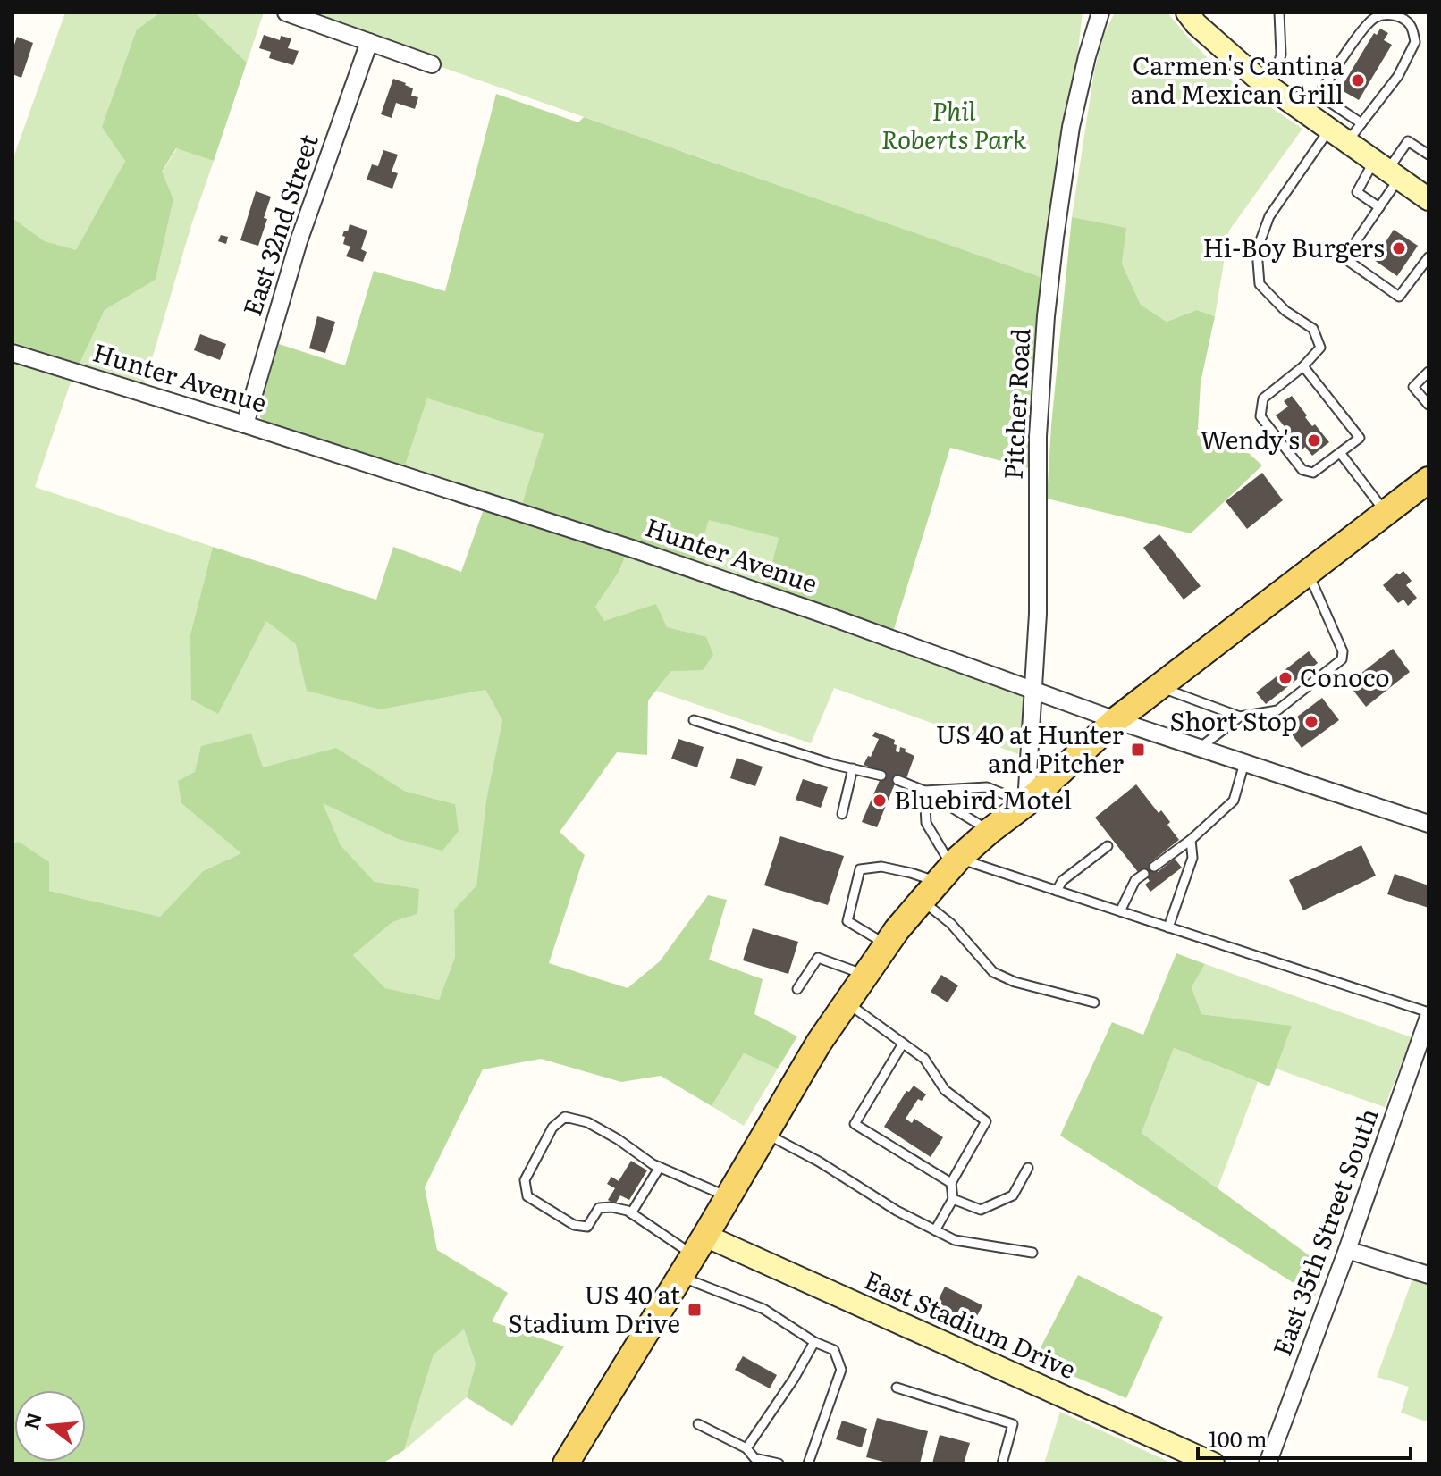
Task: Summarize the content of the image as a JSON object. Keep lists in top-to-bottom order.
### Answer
{
  "streets": {
    "main road": ["East Stadium Drive"],
    "street": [
      "East 32nd Street",
      "Hunter Avenue",
      "Pitcher Road",
      "East 35th Street South"
    ]
  },
  "crossings": [
    ["East 32nd Street", "Hunter Avenue"],
    ["Hunter Avenue", "Pitcher Road"]
  ],
  "parks": ["Phil Roberts Park"],
  "places": {
    "other": [
      "Carmen's Cantina and Mexican Grill",
      "Hi-Boy Burgers",
      "Wendy's",
      "Conoco",
      "Short Stop",
      "Bluebird Motel"
    ],
    "transit": ["US 40 at Hunter and Pitcher", "US 40 at Stadium Drive"]
  },
  "scale_bar": "100 m",
  "north": "left"
}
